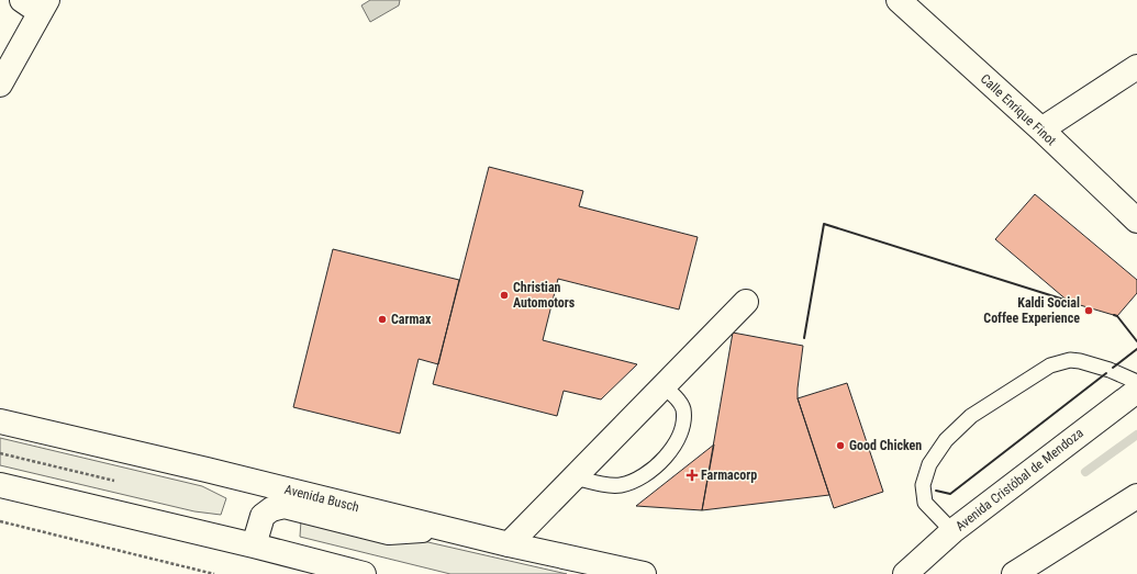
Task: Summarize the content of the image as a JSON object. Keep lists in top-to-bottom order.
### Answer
{
  "streets": {
    "main road": ["Calle Enrique Finot", "Avenida Cristóbal de Mendoza", "Avenida Busch"]
  },
  "places": {
    "other": [
      "Christian Automotors",
      "Kaldi Social Coffee Experience",
      "Carmax",
      "Good Chicken"
    ],
    "health": ["Farmacorp"]
  }
}
